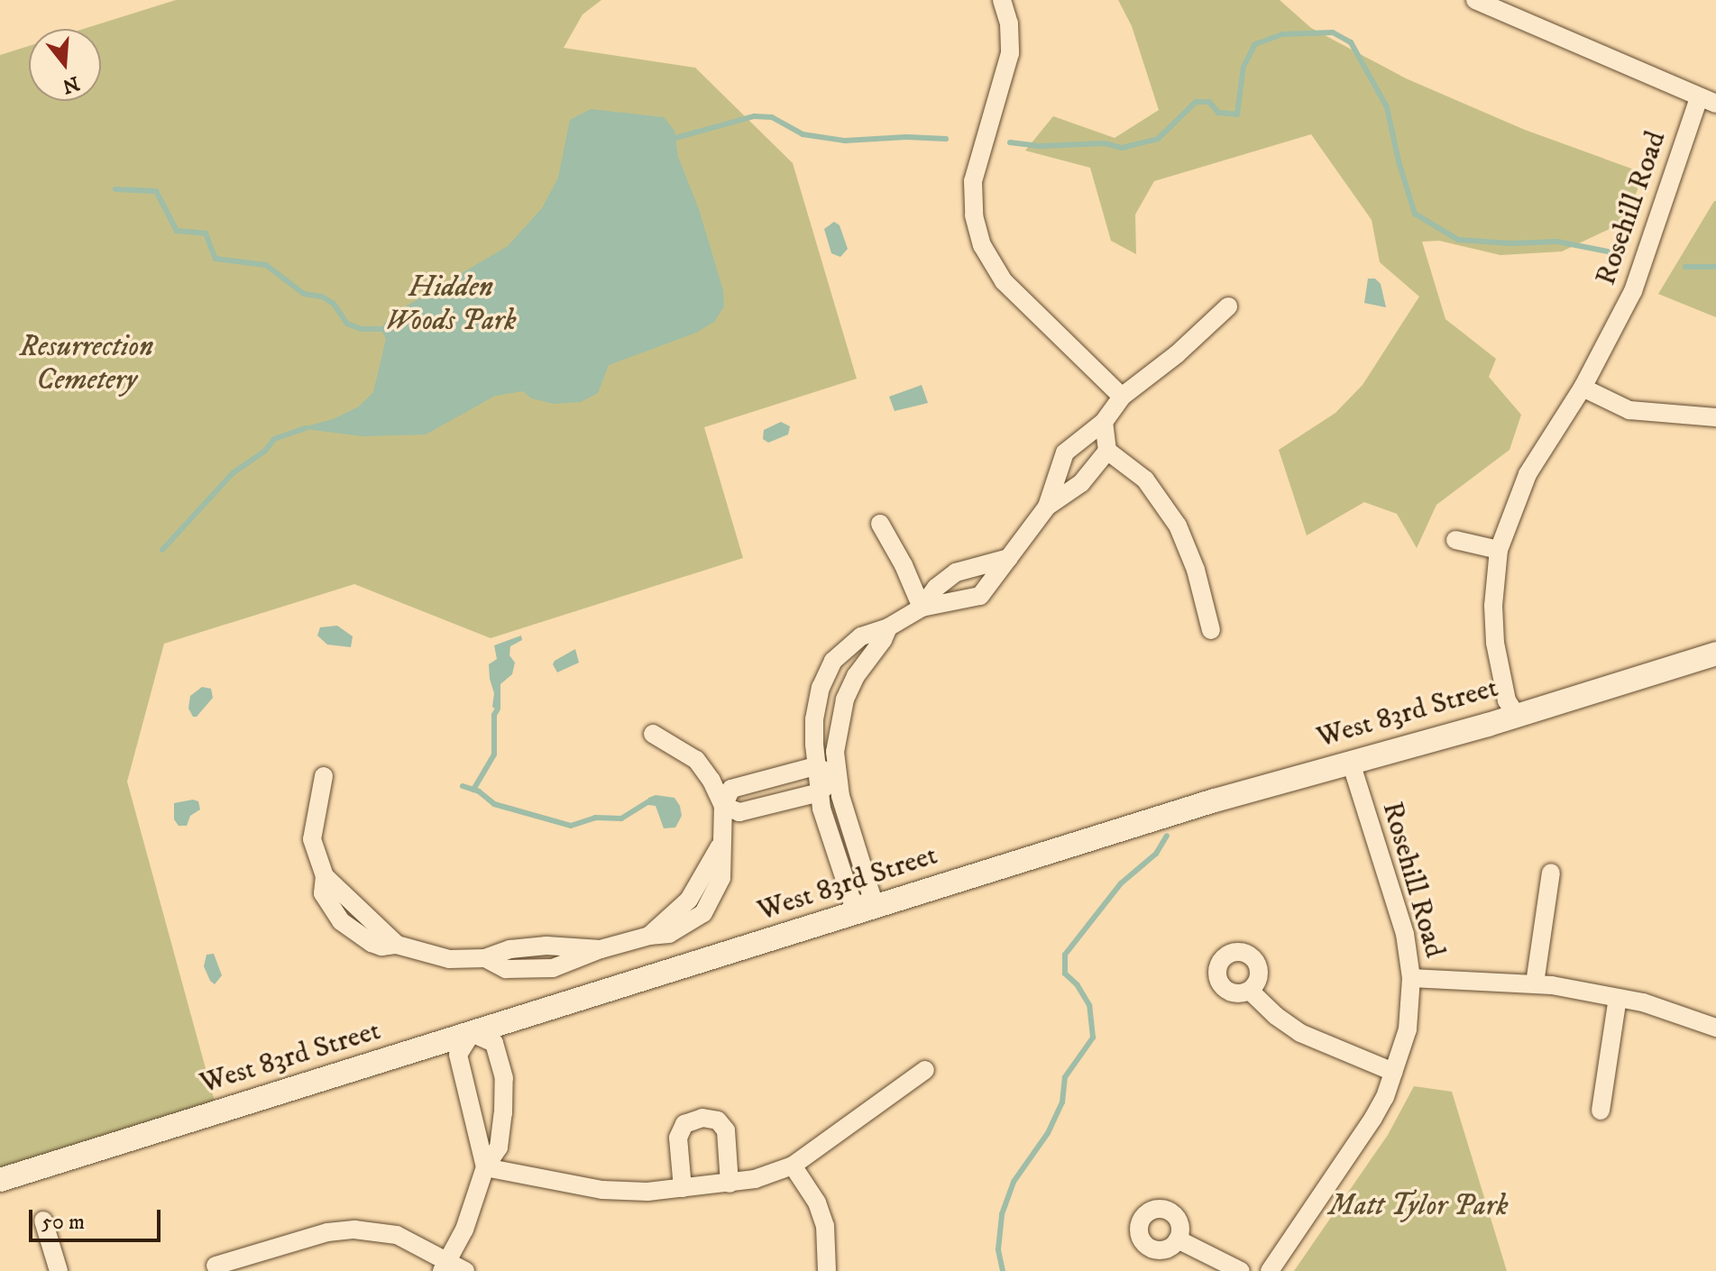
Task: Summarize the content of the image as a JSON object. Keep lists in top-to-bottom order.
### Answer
{
  "streets": {
    "street": ["Rosehill Road", "West 83rd Street"]
  },
  "crossings": [
    ["Rosehill Road", "West 83rd Street"]
  ],
  "parks": ["Hidden Woods Park", "Resurrection Cemetery", "Matt Tylor Park"],
  "scale_bar": "50 m",
  "north": "bottom"
}
